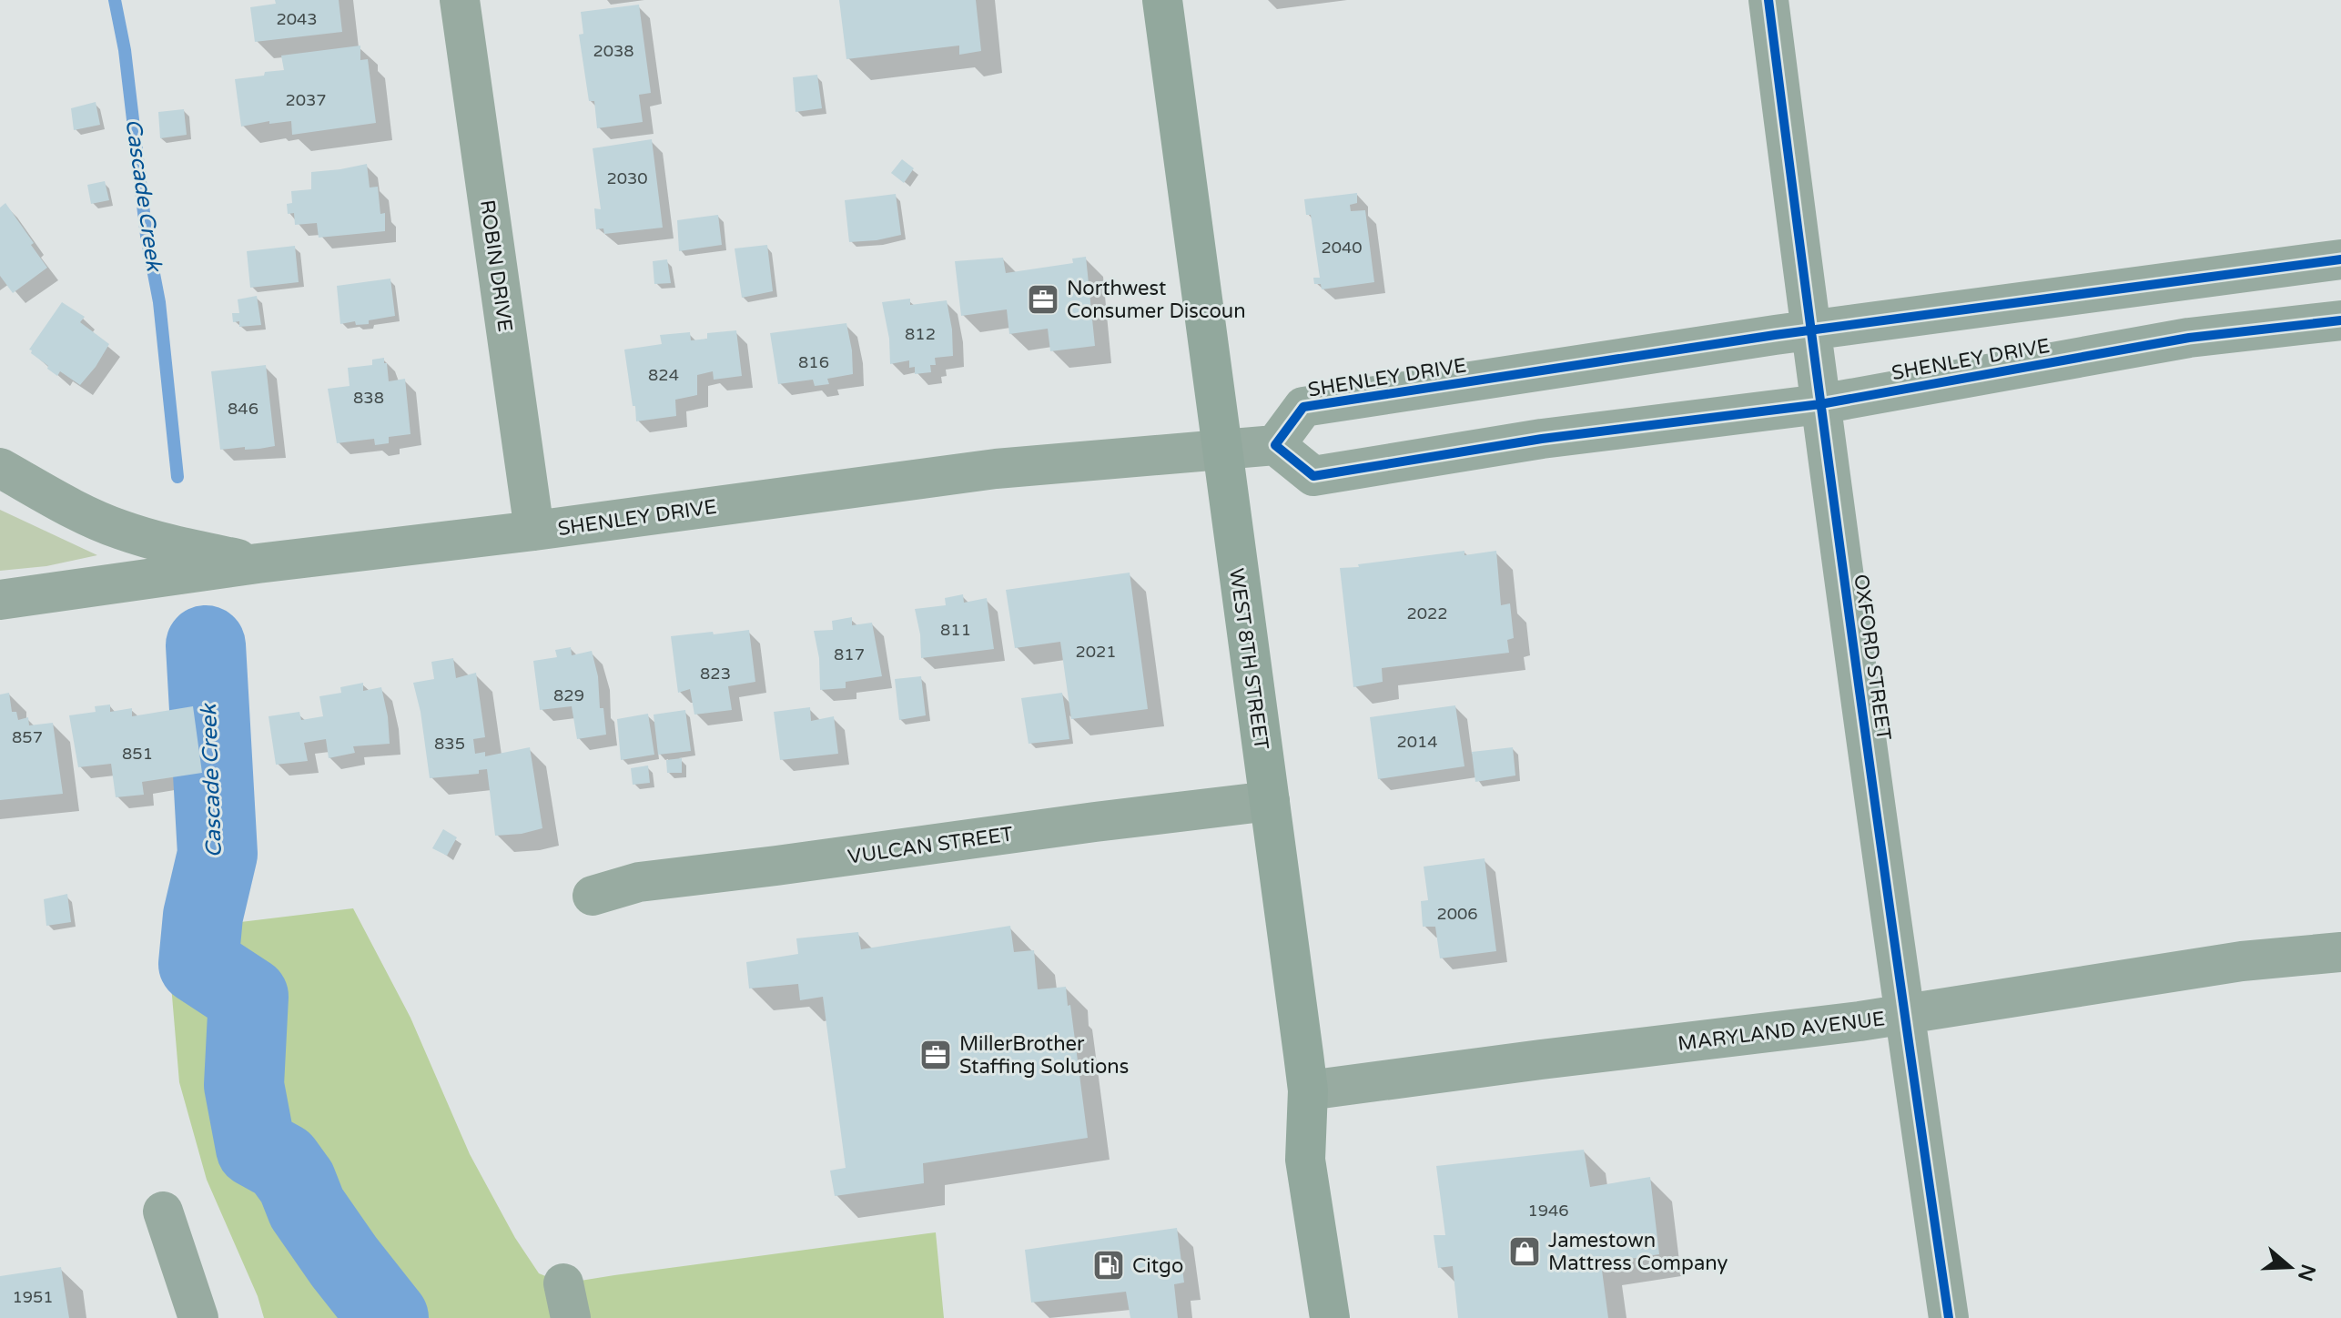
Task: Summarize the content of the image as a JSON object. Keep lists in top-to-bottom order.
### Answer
{
  "streets": {
    "main road": ["WEST 8TH STREET"],
    "street": [
      "ROBIN DRIVE",
      "SHENLEY DRIVE",
      "OXFORD STREET",
      "VULCAN STREET",
      "MARYLAND AVENUE"
    ]
  },
  "crossings": [
    ["ROBIN DRIVE", "SHENLEY DRIVE"],
    ["SHENLEY DRIVE", "OXFORD STREET"],
    ["SHENLEY DRIVE", "WEST 8TH STREET"],
    ["OXFORD STREET", "MARYLAND AVENUE"],
    ["WEST 8TH STREET", "VULCAN STREET"],
    ["WEST 8TH STREET", "MARYLAND AVENUE"]
  ],
  "water": ["Cascade Creek"],
  "places": {
    "office": ["Northwest Consumer Discoun", "MillerBrother Staffing Solutions"],
    "shop": ["Jamestown Mattress Company"],
    "fuel station": ["Citgo"]
  },
  "house_numbers": [
    "2043",
    "2038",
    "2037",
    "2030",
    "2040",
    "812",
    "816",
    "824",
    "838",
    "846",
    "2022",
    "811",
    "2021",
    "817",
    "823",
    "829",
    "857",
    "2014",
    "835",
    "851",
    "2006",
    "1946",
    "1951"
  ],
  "north": "right"
}
